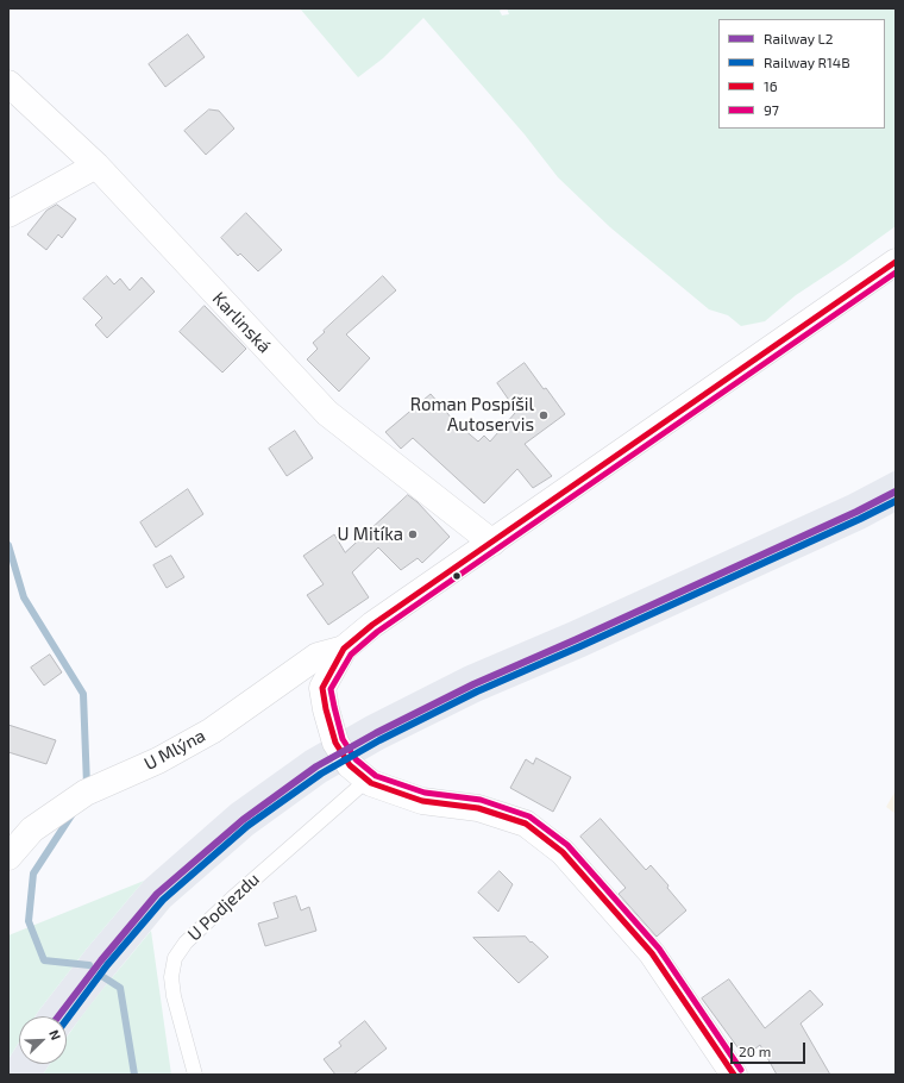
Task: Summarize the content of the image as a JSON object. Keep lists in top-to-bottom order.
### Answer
{
  "streets": {
    "street": ["Karlinská", "U Mlýna"],
    "lane": ["U Podjezdu"]
  },
  "places": ["Roman Pospíšil Autoservis", "U Mitíka"],
  "lines": [
    "transit line 16",
    "transit line 97",
    "rail line L2",
    "rail line R14B"
  ],
  "legend": [
    "Railway L2",
    "Railway R14B",
    "16",
    "97"
  ],
  "scale_bar": "20 m",
  "north": "top right"
}
